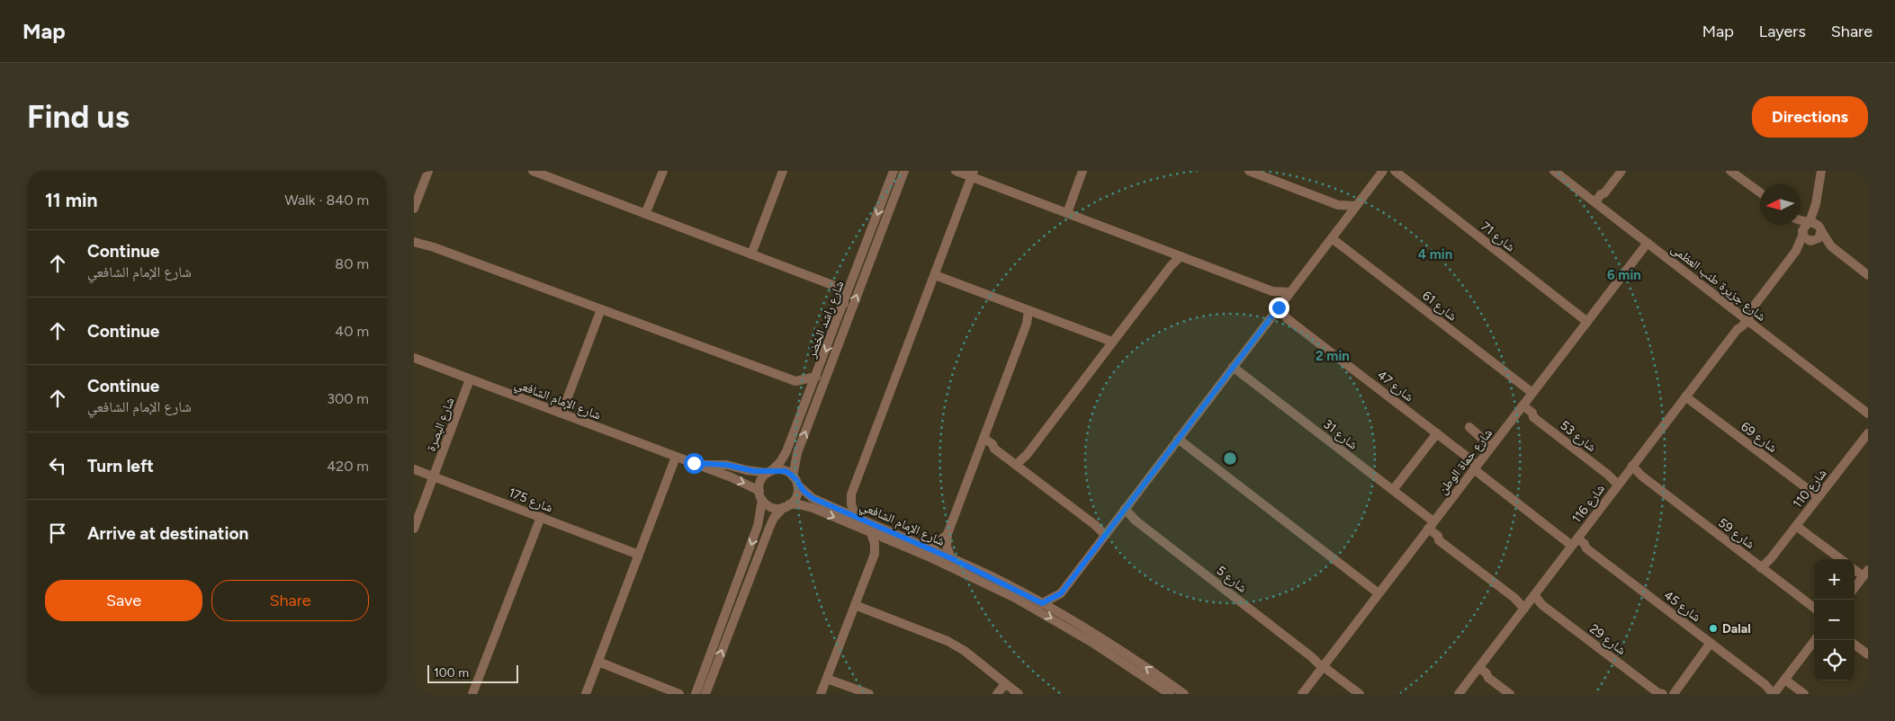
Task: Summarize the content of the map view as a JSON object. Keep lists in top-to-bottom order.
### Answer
{
  "streets": {
    "street": [
      "شارع 71",
      "شارع جزيرة طنب العظمى",
      "شارع 61",
      "شارع راشد الخضر",
      "شارع 47",
      "شارع الإمام الشافعي",
      "شارع البصرة",
      "شارع 31",
      "شارع 53",
      "شارع 69",
      "شارع حماة الوطن",
      "شارع 110",
      "شارع 175",
      "شارع 116",
      "شارع 59",
      "شارع 5",
      "شارع 45",
      "شارع 29"
    ]
  },
  "crossings": [
    ["شارع 71", "شارع حماة الوطن"],
    ["شارع جزيرة طنب العظمى", "شارع حماة الوطن"],
    ["شارع جزيرة طنب العظمى", "شارع 116"],
    ["شارع 61", "شارع حماة الوطن"],
    ["شارع راشد الخضر", "شارع الإمام الشافعي"],
    ["شارع 47", "شارع حماة الوطن"],
    ["شارع 47", "شارع 116"],
    ["شارع 47", "شارع 45"],
    ["شارع الإمام الشافعي", "شارع البصرة"],
    ["شارع البصرة", "شارع 175"],
    ["شارع 31", "شارع حماة الوطن"],
    ["شارع 31", "شارع 116"],
    ["شارع 31", "شارع 29"],
    ["شارع 53", "شارع حماة الوطن"],
    ["شارع 53", "شارع 116"],
    ["شارع 69", "شارع 110"],
    ["شارع 69", "شارع 116"],
    ["شارع حماة الوطن", "شارع 5"],
    ["شارع 110", "شارع 59"],
    ["شارع 116", "شارع 59"],
    ["شارع 116", "شارع 45"],
    ["شارع 116", "شارع 29"]
  ],
  "places": ["Dalal"],
  "scale_bar": "100 m",
  "north": "left",
  "page": {
    "header": "Map",
    "nav": ["Map", "Layers", "Share"],
    "buttons": [
      "Directions",
      ["Save", "Share"]
    ],
    "title": "Find us",
    "heading": ["11 min", "Walk · 840 m"],
    "list": [
      ["Continue", "شارع الإمام الشافعي", "80 m"],
      ["Continue", "40 m"],
      ["Continue", "شارع الإمام الشافعي", "300 m"],
      ["Turn left", "420 m"],
      "Arrive at destination"
    ],
    "map_buttons": ["+", "−"],
    "scale": "100 m"
  },
  "rings": ["4 min", "6 min", "2 min"]
}
